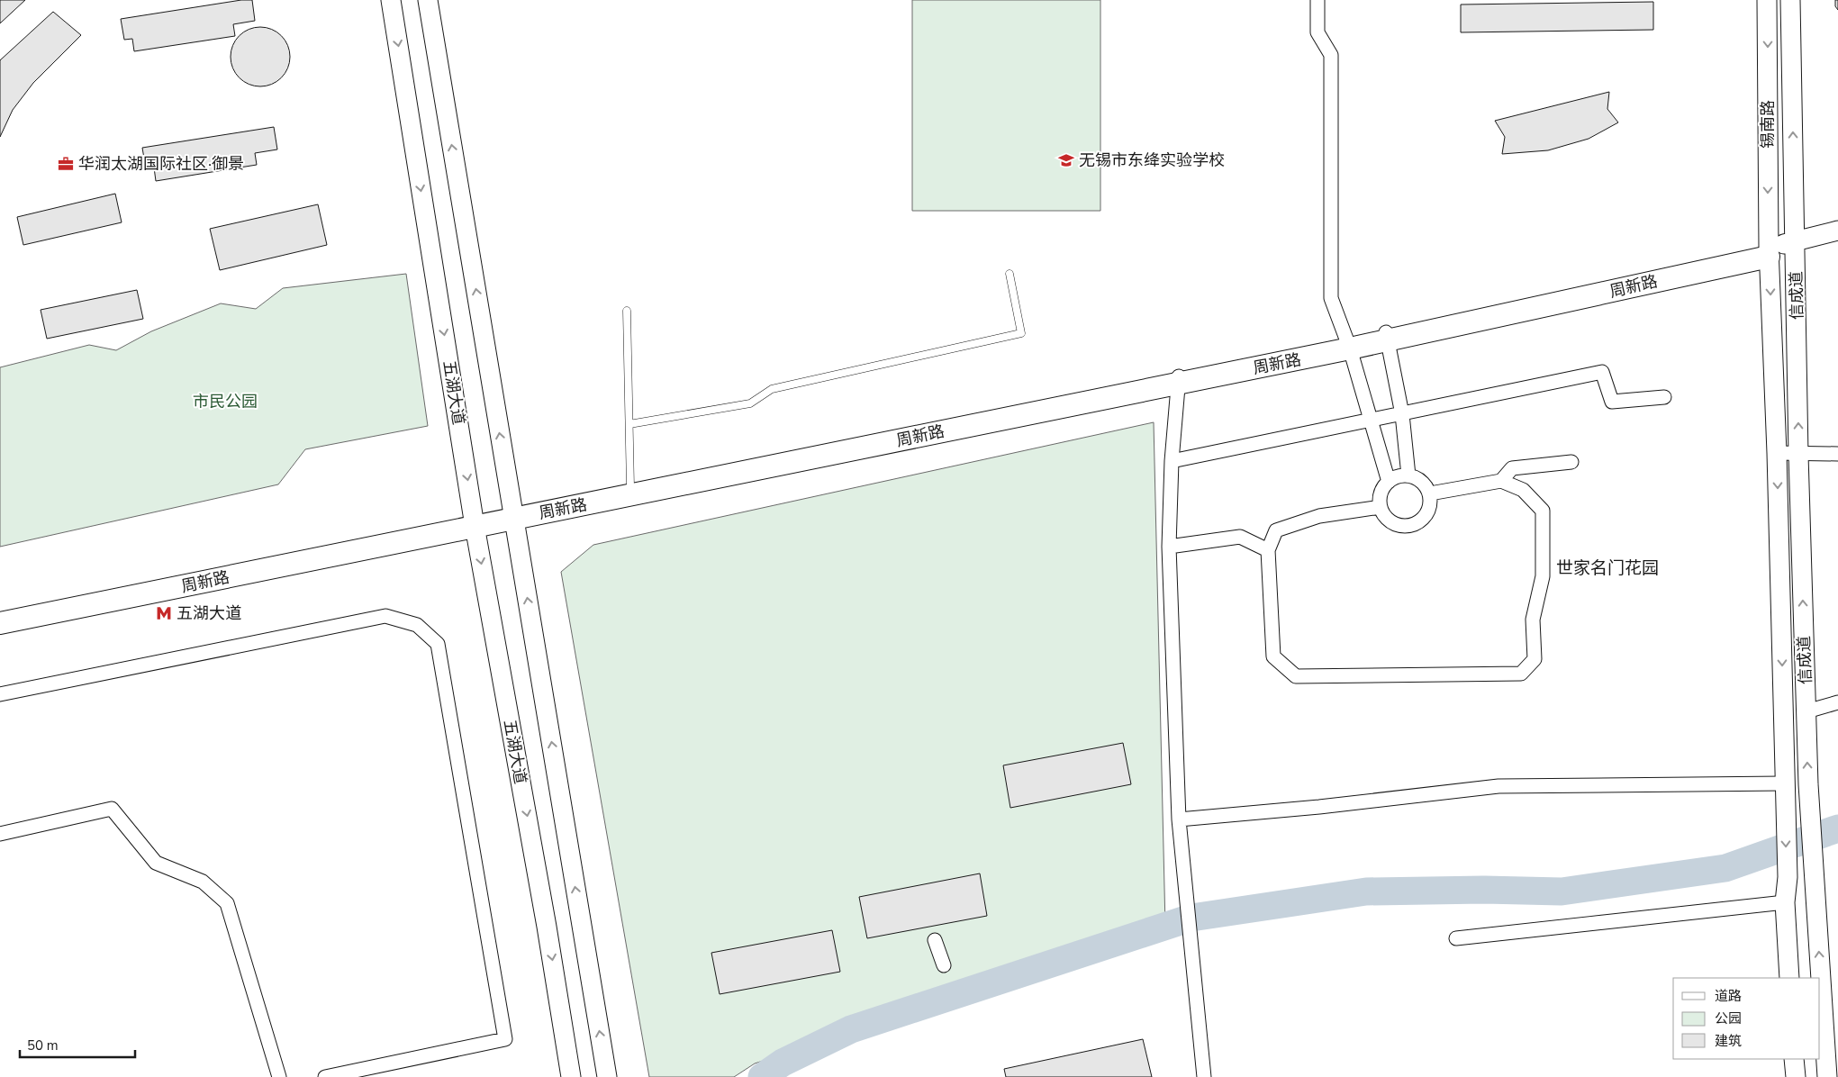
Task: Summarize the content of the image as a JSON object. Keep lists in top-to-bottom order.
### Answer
{
  "streets": {
    "main road": [
      "锡南路",
      "周新路",
      "信成道",
      "五湖大道"
    ]
  },
  "crossings": [
    ["锡南路", "周新路"],
    ["锡南路", "信成道"],
    ["周新路", "信成道"],
    ["周新路", "五湖大道"]
  ],
  "districts": ["世家名门花园"],
  "parks": ["市民公园"],
  "places": {
    "school or university": ["无锡市东绛实验学校"],
    "office": ["华润太湖国际社区·御景"],
    "metro station": ["五湖大道"]
  },
  "legend": ["道路", "公园", "建筑"],
  "scale_bar": "50 m"
}
